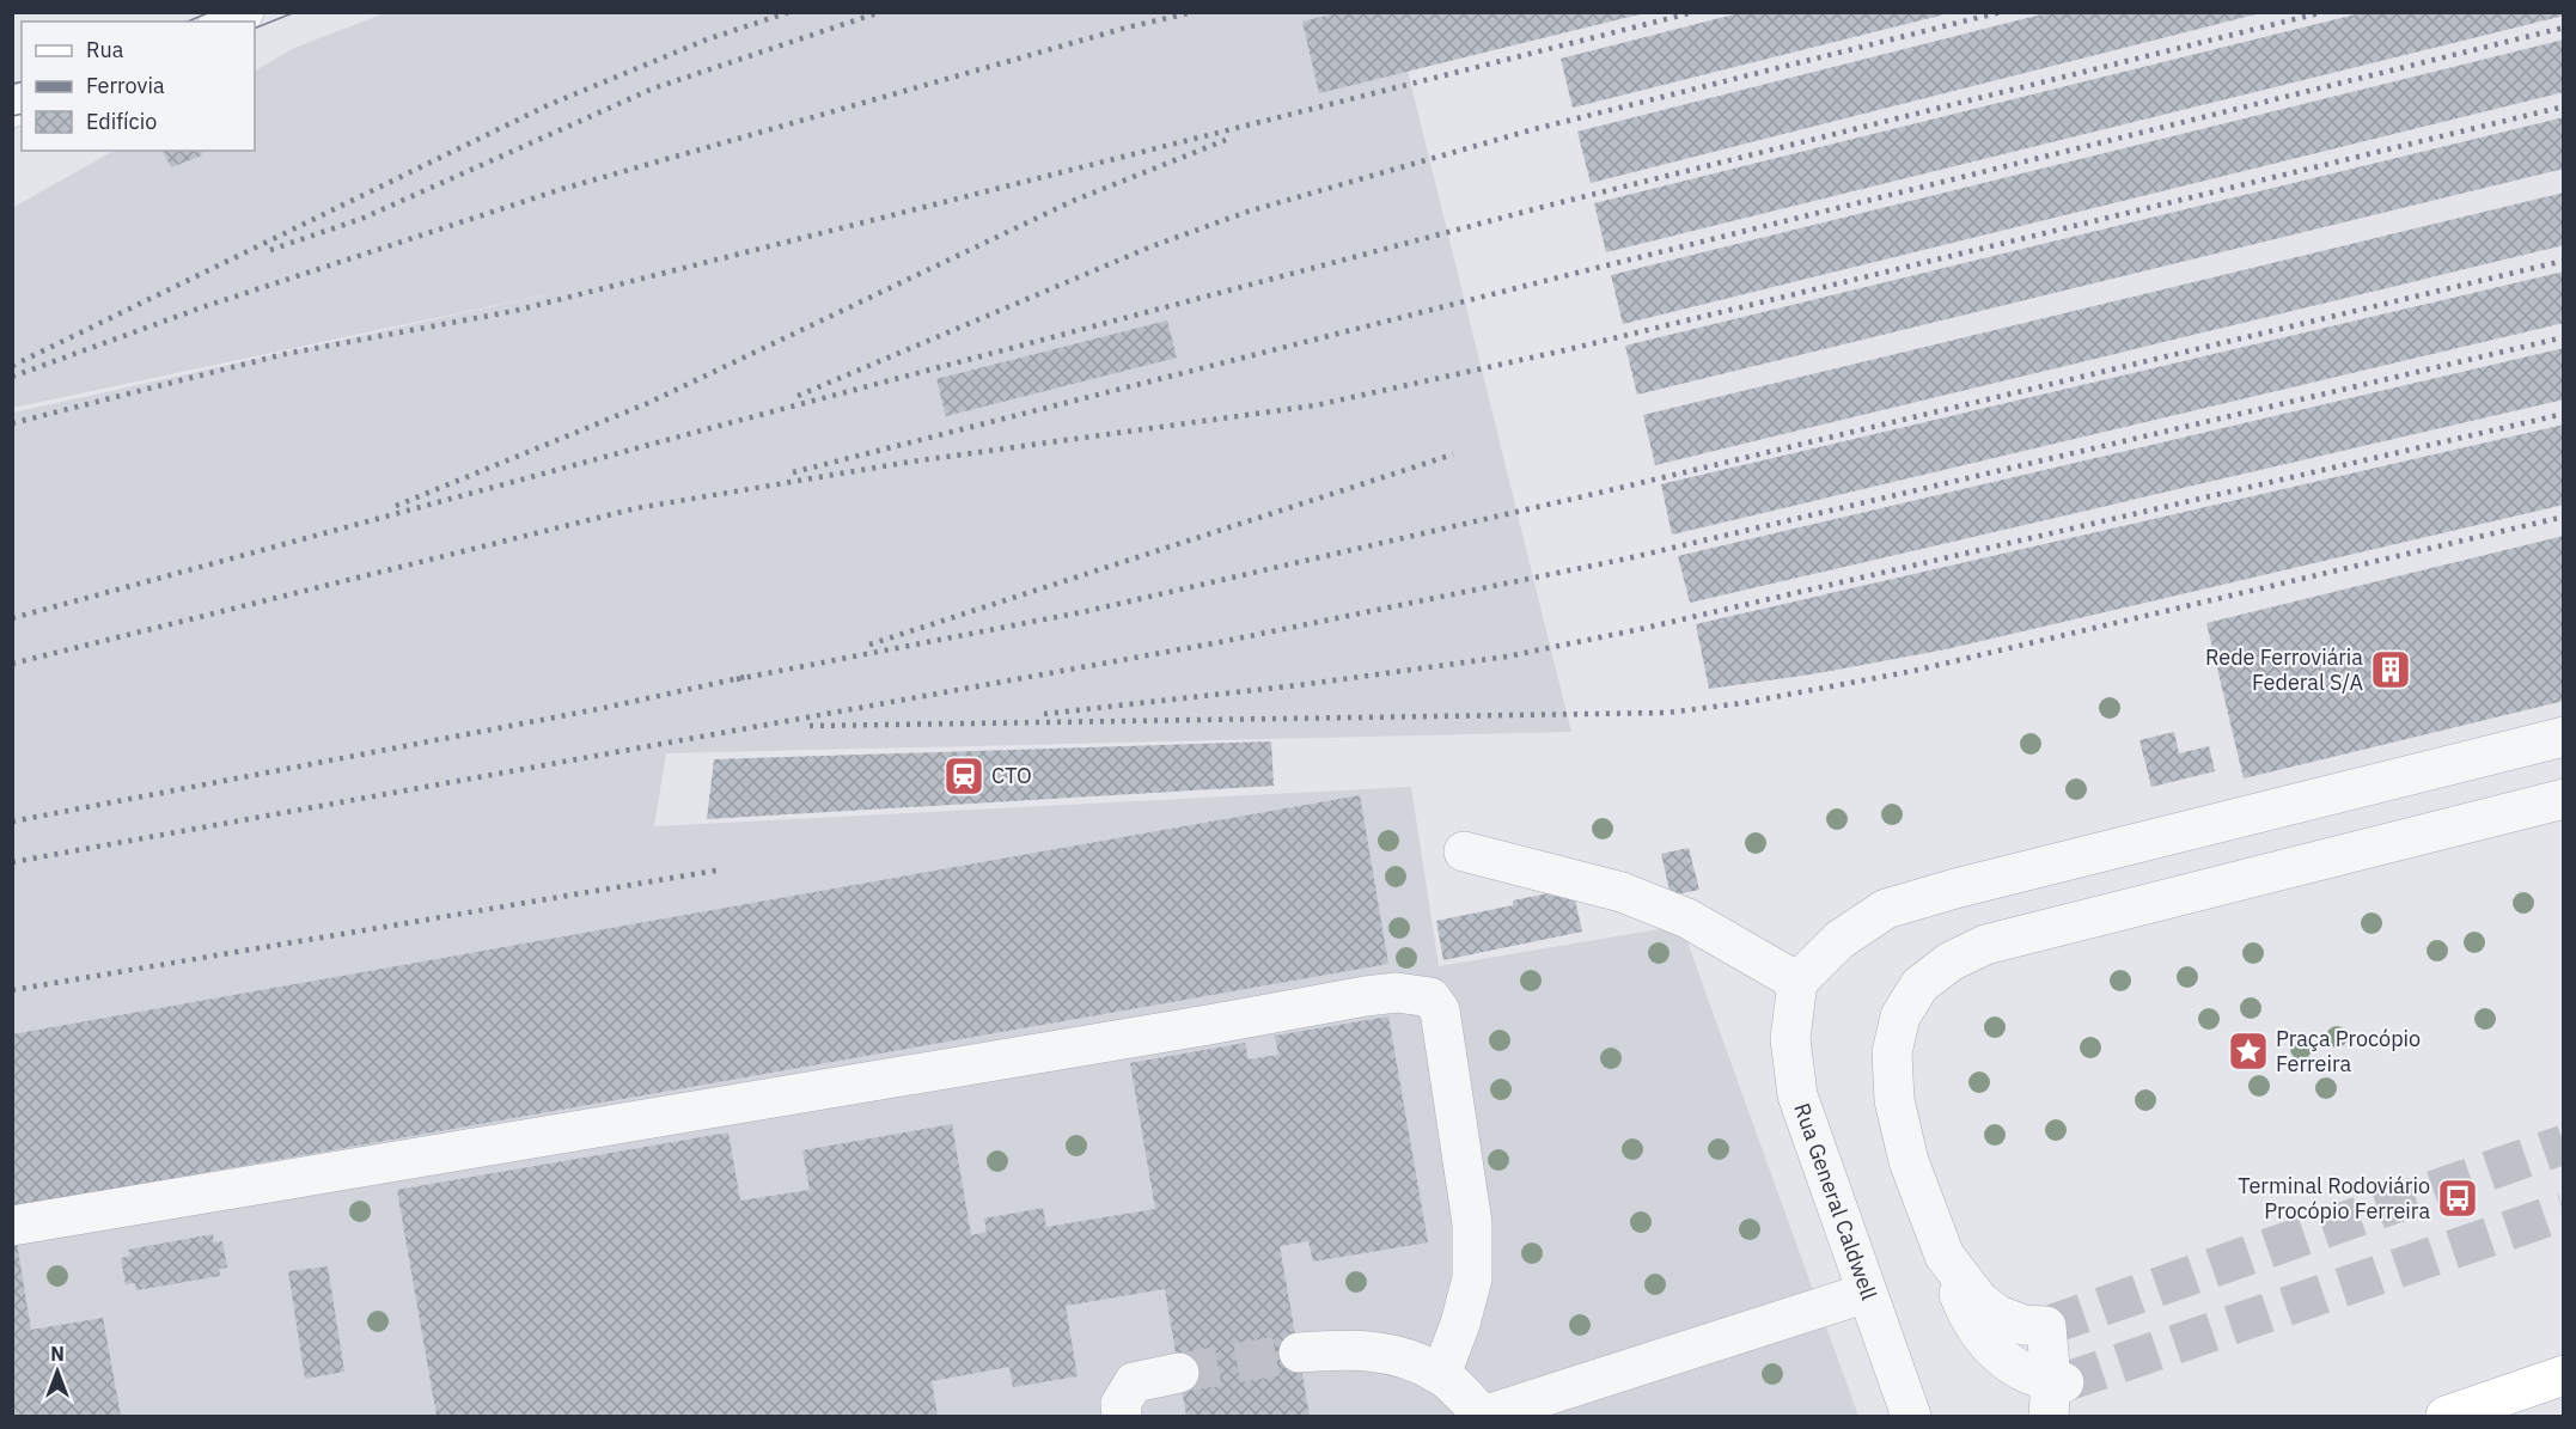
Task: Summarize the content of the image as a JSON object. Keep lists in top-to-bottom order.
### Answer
{
  "streets": {
    "street": ["Rua General Caldwell"]
  },
  "places": {
    "building": ["Rede Ferroviária Federal S/A"],
    "station": ["CTO"],
    "place": ["Praça Procópio Ferreira"],
    "bus stop": ["Terminal Rodoviário Procópio Ferreira"]
  },
  "legend": ["Rua", "Ferrovia", "Edifício"],
  "north": "top"
}
